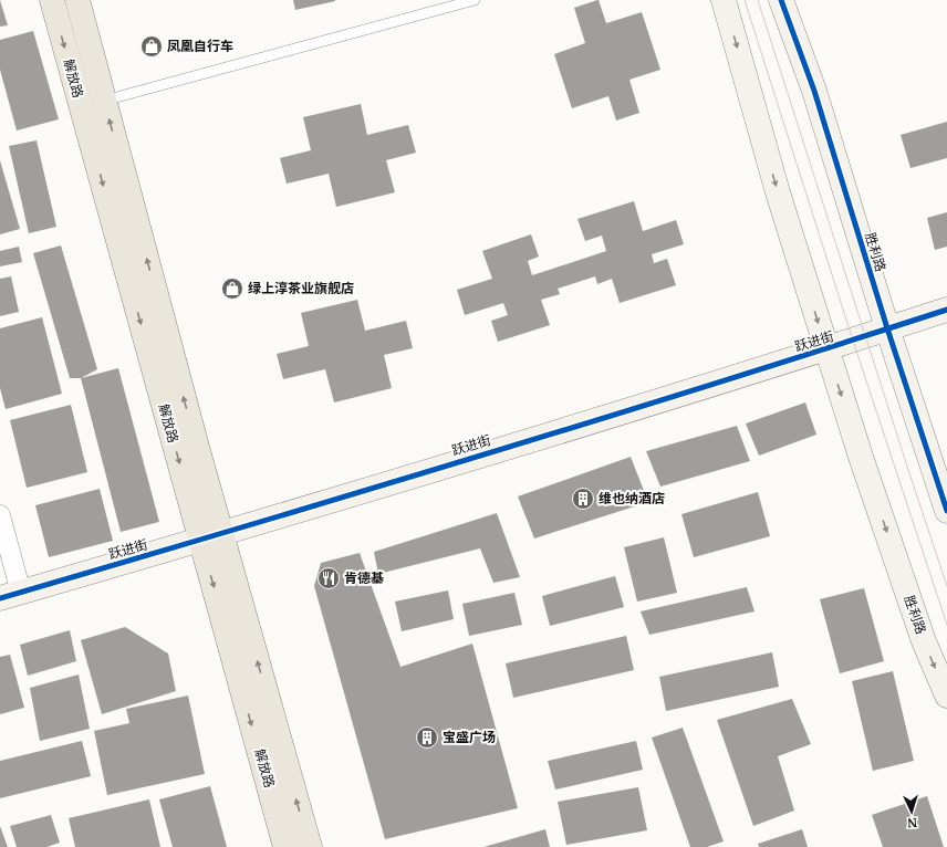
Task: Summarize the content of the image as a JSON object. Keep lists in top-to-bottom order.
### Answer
{
  "streets": {
    "main road": ["解放路", "胜利路", "跃进街"]
  },
  "crossings": [
    ["解放路", "跃进街"],
    ["胜利路", "跃进街"]
  ],
  "places": {
    "shop": ["凤凰自行车", "绿上淳茶业旗舰店"],
    "building": ["维也纳酒店", "宝盛广场"],
    "restaurant": ["肯德基"]
  },
  "north": "bottom"
}
